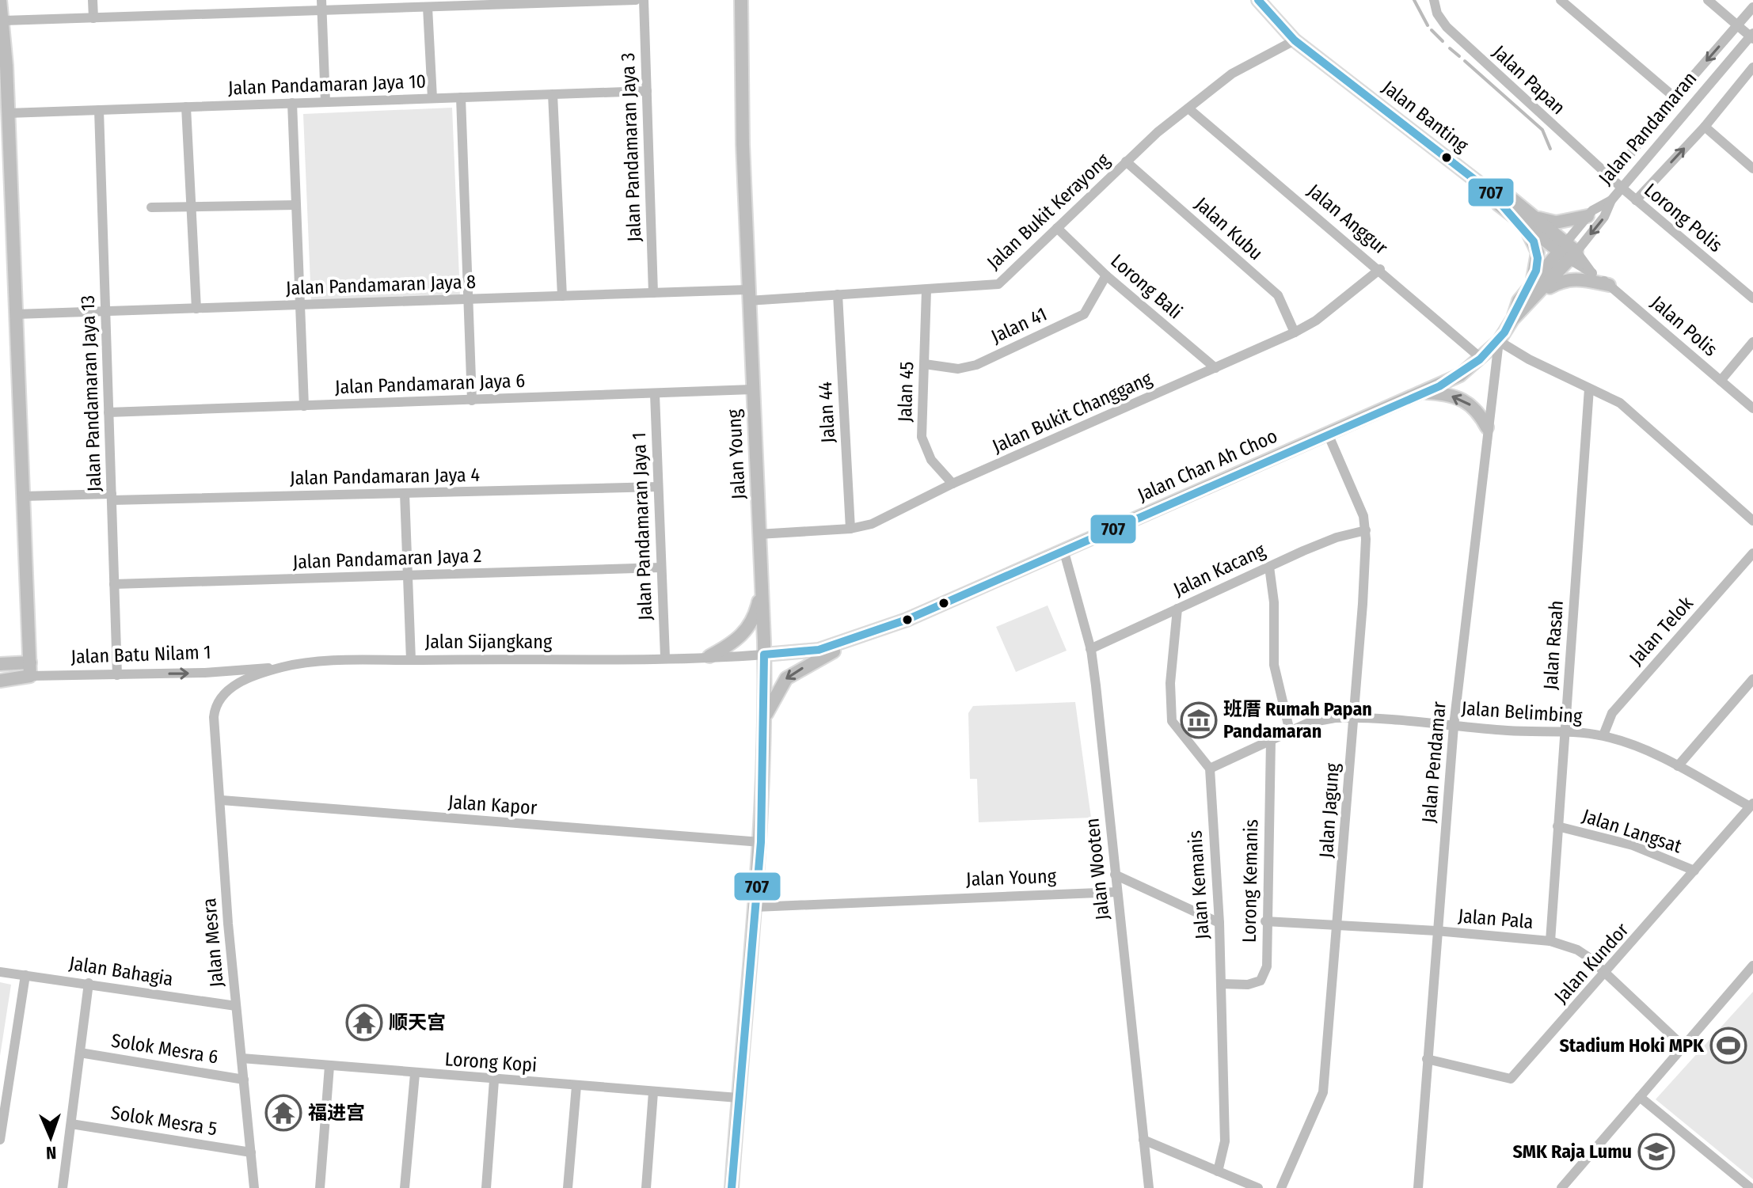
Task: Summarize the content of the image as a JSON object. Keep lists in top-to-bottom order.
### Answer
{
  "streets": {
    "main road": [
      "Jalan Banting",
      "Jalan Young",
      "Jalan Chan Ah Choo",
      "Jalan Batu Nilam 1"
    ],
    "street": [
      "Jalan Papan",
      "Jalan Pandamaran Jaya 10",
      "Jalan Pandamaran",
      "Jalan Pandamaran Jaya 3",
      "Jalan Bukit Kerayong",
      "Lorong Polis",
      "Jalan Anggur",
      "Jalan Kubu",
      "Jalan Pandamaran Jaya 8",
      "Lorong Bali",
      "Jalan 41",
      "Jalan Polis",
      "Jalan Pandamaran Jaya 6",
      "Jalan 45",
      "Jalan Pandamaran Jaya 13",
      "Jalan 44",
      "Jalan Bukit Changgang",
      "Jalan Pandamaran Jaya 4",
      "Jalan Pandamaran Jaya 1",
      "Jalan Pandamaran Jaya 2",
      "Jalan Kacang",
      "Jalan Telok",
      "Jalan Sijangkang",
      "Jalan Rasah",
      "Jalan Belimbing",
      "Jalan Pendamar",
      "Jalan Kapor",
      "Jalan Jagung",
      "Jalan Langsat",
      "Jalan Wooten",
      "Lorong Kemanis",
      "Jalan Kemanis",
      "Jalan Pala",
      "Jalan Mesra",
      "Jalan Kundor",
      "Jalan Bahagia",
      "Solok Mesra 6",
      "Lorong Kopi",
      "Solok Mesra 5"
    ]
  },
  "crossings": [
    ["Jalan Papan", "Jalan Pandamaran"],
    ["Jalan Papan", "Lorong Polis"],
    ["Jalan Pandamaran Jaya 10", "Jalan Pandamaran Jaya 3"],
    ["Jalan Pandamaran Jaya 10", "Jalan Pandamaran Jaya 13"],
    ["Jalan Banting", "Jalan Pandamaran"],
    ["Jalan Banting", "Jalan Bukit Kerayong"],
    ["Jalan Banting", "Jalan Polis"],
    ["Jalan Pandamaran", "Lorong Polis"],
    ["Jalan Pandamaran", "Jalan Polis"],
    ["Jalan Pandamaran Jaya 3", "Jalan Pandamaran Jaya 8"],
    ["Jalan Bukit Kerayong", "Jalan Anggur"],
    ["Jalan Bukit Kerayong", "Jalan Kubu"],
    ["Jalan Bukit Kerayong", "Jalan Pandamaran Jaya 8"],
    ["Jalan Bukit Kerayong", "Lorong Bali"],
    ["Jalan Bukit Kerayong", "Jalan 45"],
    ["Jalan Bukit Kerayong", "Jalan 44"],
    ["Jalan Bukit Kerayong", "Jalan Young"],
    ["Jalan Anggur", "Jalan Bukit Changgang"],
    ["Jalan Anggur", "Jalan Chan Ah Choo"],
    ["Jalan Kubu", "Jalan Bukit Changgang"],
    ["Jalan Pandamaran Jaya 8", "Jalan Pandamaran Jaya 13"],
    ["Jalan Pandamaran Jaya 8", "Jalan Young"],
    ["Lorong Bali", "Jalan 41"],
    ["Lorong Bali", "Jalan Bukit Changgang"],
    ["Jalan 41", "Jalan 45"],
    ["Jalan Pandamaran Jaya 6", "Jalan Pandamaran Jaya 13"],
    ["Jalan Pandamaran Jaya 6", "Jalan Young"],
    ["Jalan Pandamaran Jaya 6", "Jalan Pandamaran Jaya 1"],
    ["Jalan 45", "Jalan Bukit Changgang"],
    ["Jalan Pandamaran Jaya 13", "Jalan Pandamaran Jaya 4"],
    ["Jalan Pandamaran Jaya 13", "Jalan Pandamaran Jaya 2"],
    ["Jalan Pandamaran Jaya 13", "Jalan Batu Nilam 1"],
    ["Jalan 44", "Jalan Bukit Changgang"],
    ["Jalan Bukit Changgang", "Jalan Young"],
    ["Jalan Young", "Jalan Chan Ah Choo"],
    ["Jalan Young", "Jalan Sijangkang"],
    ["Jalan Young", "Jalan Kapor"],
    ["Jalan Young", "Jalan Wooten"],
    ["Jalan Young", "Lorong Kopi"],
    ["Jalan Chan Ah Choo", "Jalan Sijangkang"],
    ["Jalan Chan Ah Choo", "Jalan Jagung"],
    ["Jalan Chan Ah Choo", "Jalan Wooten"],
    ["Jalan Pandamaran Jaya 4", "Jalan Pandamaran Jaya 1"],
    ["Jalan Pandamaran Jaya 1", "Jalan Pandamaran Jaya 2"],
    ["Jalan Pandamaran Jaya 1", "Jalan Sijangkang"],
    ["Jalan Kacang", "Jalan Jagung"],
    ["Jalan Kacang", "Jalan Wooten"],
    ["Jalan Telok", "Jalan Belimbing"],
    ["Jalan Sijangkang", "Jalan Batu Nilam 1"],
    ["Jalan Sijangkang", "Jalan Mesra"],
    ["Jalan Rasah", "Jalan Belimbing"],
    ["Jalan Rasah", "Jalan Langsat"],
    ["Jalan Rasah", "Jalan Pala"],
    ["Jalan Belimbing", "Jalan Pendamar"],
    ["Jalan Belimbing", "Jalan Jagung"],
    ["Jalan Belimbing", "Lorong Kemanis"],
    ["Jalan Belimbing", "Jalan Kemanis"],
    ["Jalan Belimbing", "Jalan Kundor"],
    ["Jalan Pendamar", "Jalan Pala"],
    ["Jalan Pendamar", "Jalan Kundor"],
    ["Jalan Kapor", "Jalan Mesra"],
    ["Jalan Jagung", "Jalan Pala"],
    ["Jalan Langsat", "Jalan Kundor"],
    ["Lorong Kemanis", "Jalan Kemanis"],
    ["Lorong Kemanis", "Jalan Pala"],
    ["Jalan Pala", "Jalan Kundor"],
    ["Jalan Mesra", "Jalan Bahagia"],
    ["Jalan Mesra", "Solok Mesra 6"],
    ["Jalan Mesra", "Lorong Kopi"],
    ["Jalan Mesra", "Solok Mesra 5"]
  ],
  "one_way": ["Jalan Batu Nilam 1"],
  "places": {
    "museum": ["班厝 Rumah Papan Pandamaran"],
    "temple": ["顺天宫", "福进宫"],
    "sports": ["Stadium Hoki MPK"],
    "school or university": ["SMK Raja Lumu"]
  },
  "lines": ["transit line 707"],
  "north": "bottom"
}
